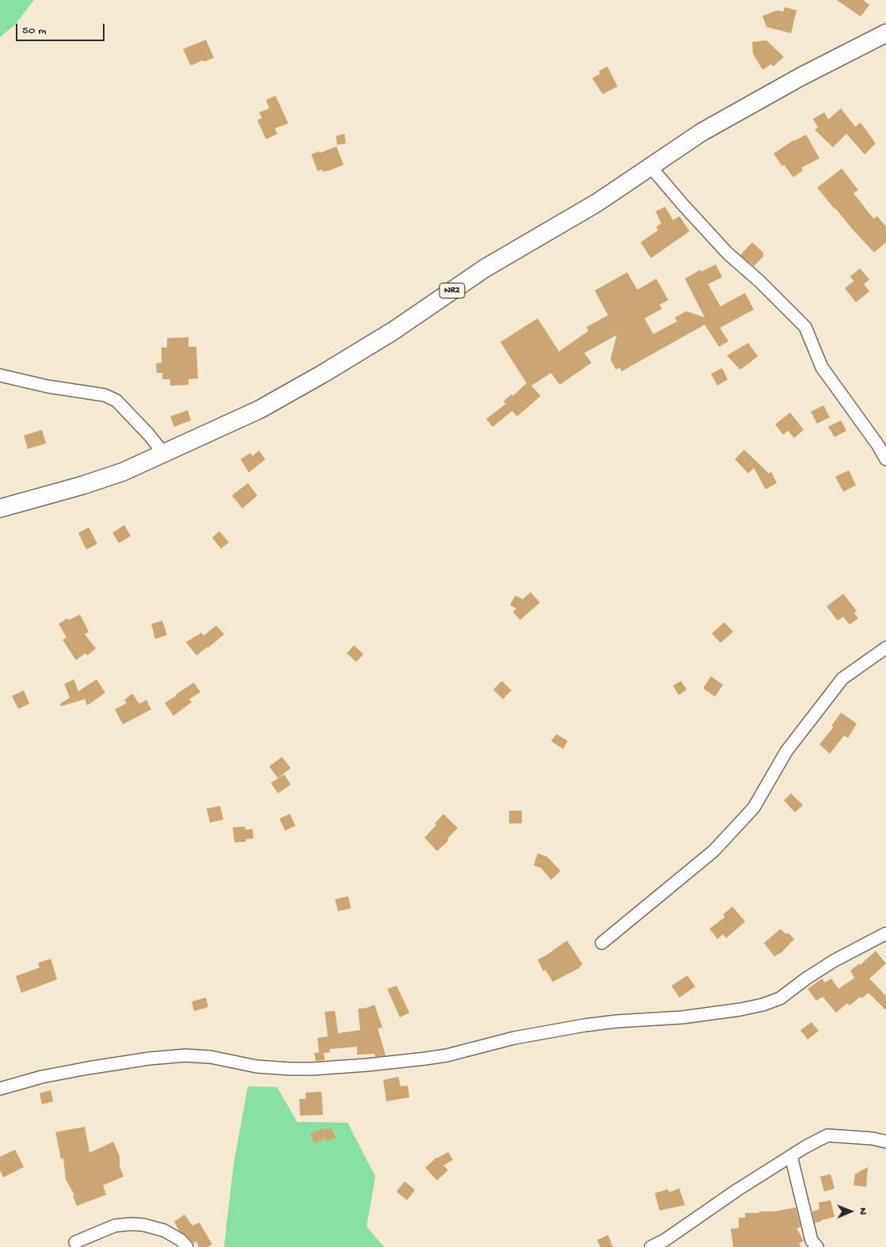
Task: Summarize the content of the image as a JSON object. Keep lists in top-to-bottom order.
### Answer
{
  "streets": {
    "highway": ["NR2"]
  },
  "scale_bar": "50 m",
  "north": "right"
}
